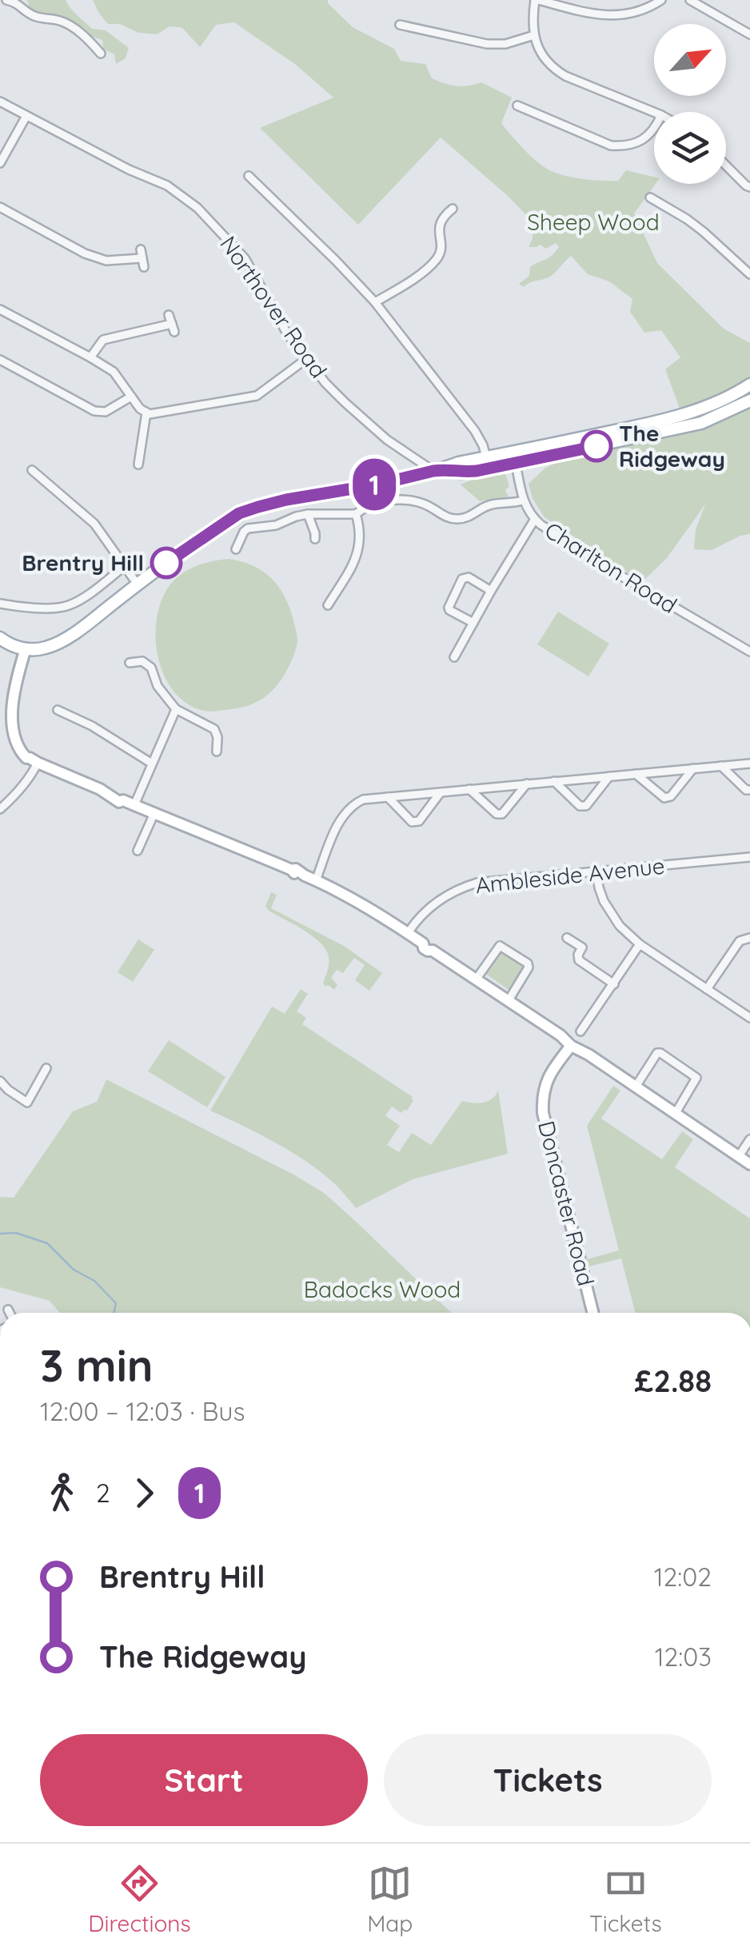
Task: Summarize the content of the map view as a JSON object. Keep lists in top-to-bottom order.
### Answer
{
  "streets": {
    "street": [
      "Northover Road",
      "Charlton Road",
      "Ambleside Avenue",
      "Doncaster Road"
    ]
  },
  "parks": ["Sheep Wood", "Badocks Wood"],
  "places": ["The Ridgeway", "Brentry Hill"],
  "lines": ["bus line 1"],
  "north": "top right",
  "page": {
    "on_map": "1",
    "heading": ["3 min", "12:00 – 12:03 · Bus", "£2.88"],
    "legs": ["2", "1"],
    "list": [
      {
        "name": "Brentry Hill",
        "value": "12:02"
      },
      {
        "name": "The Ridgeway",
        "value": "12:03"
      }
    ],
    "buttons": ["Start", "Tickets"],
    "tabs": ["Directions", "Map", "Tickets"]
  }
}
